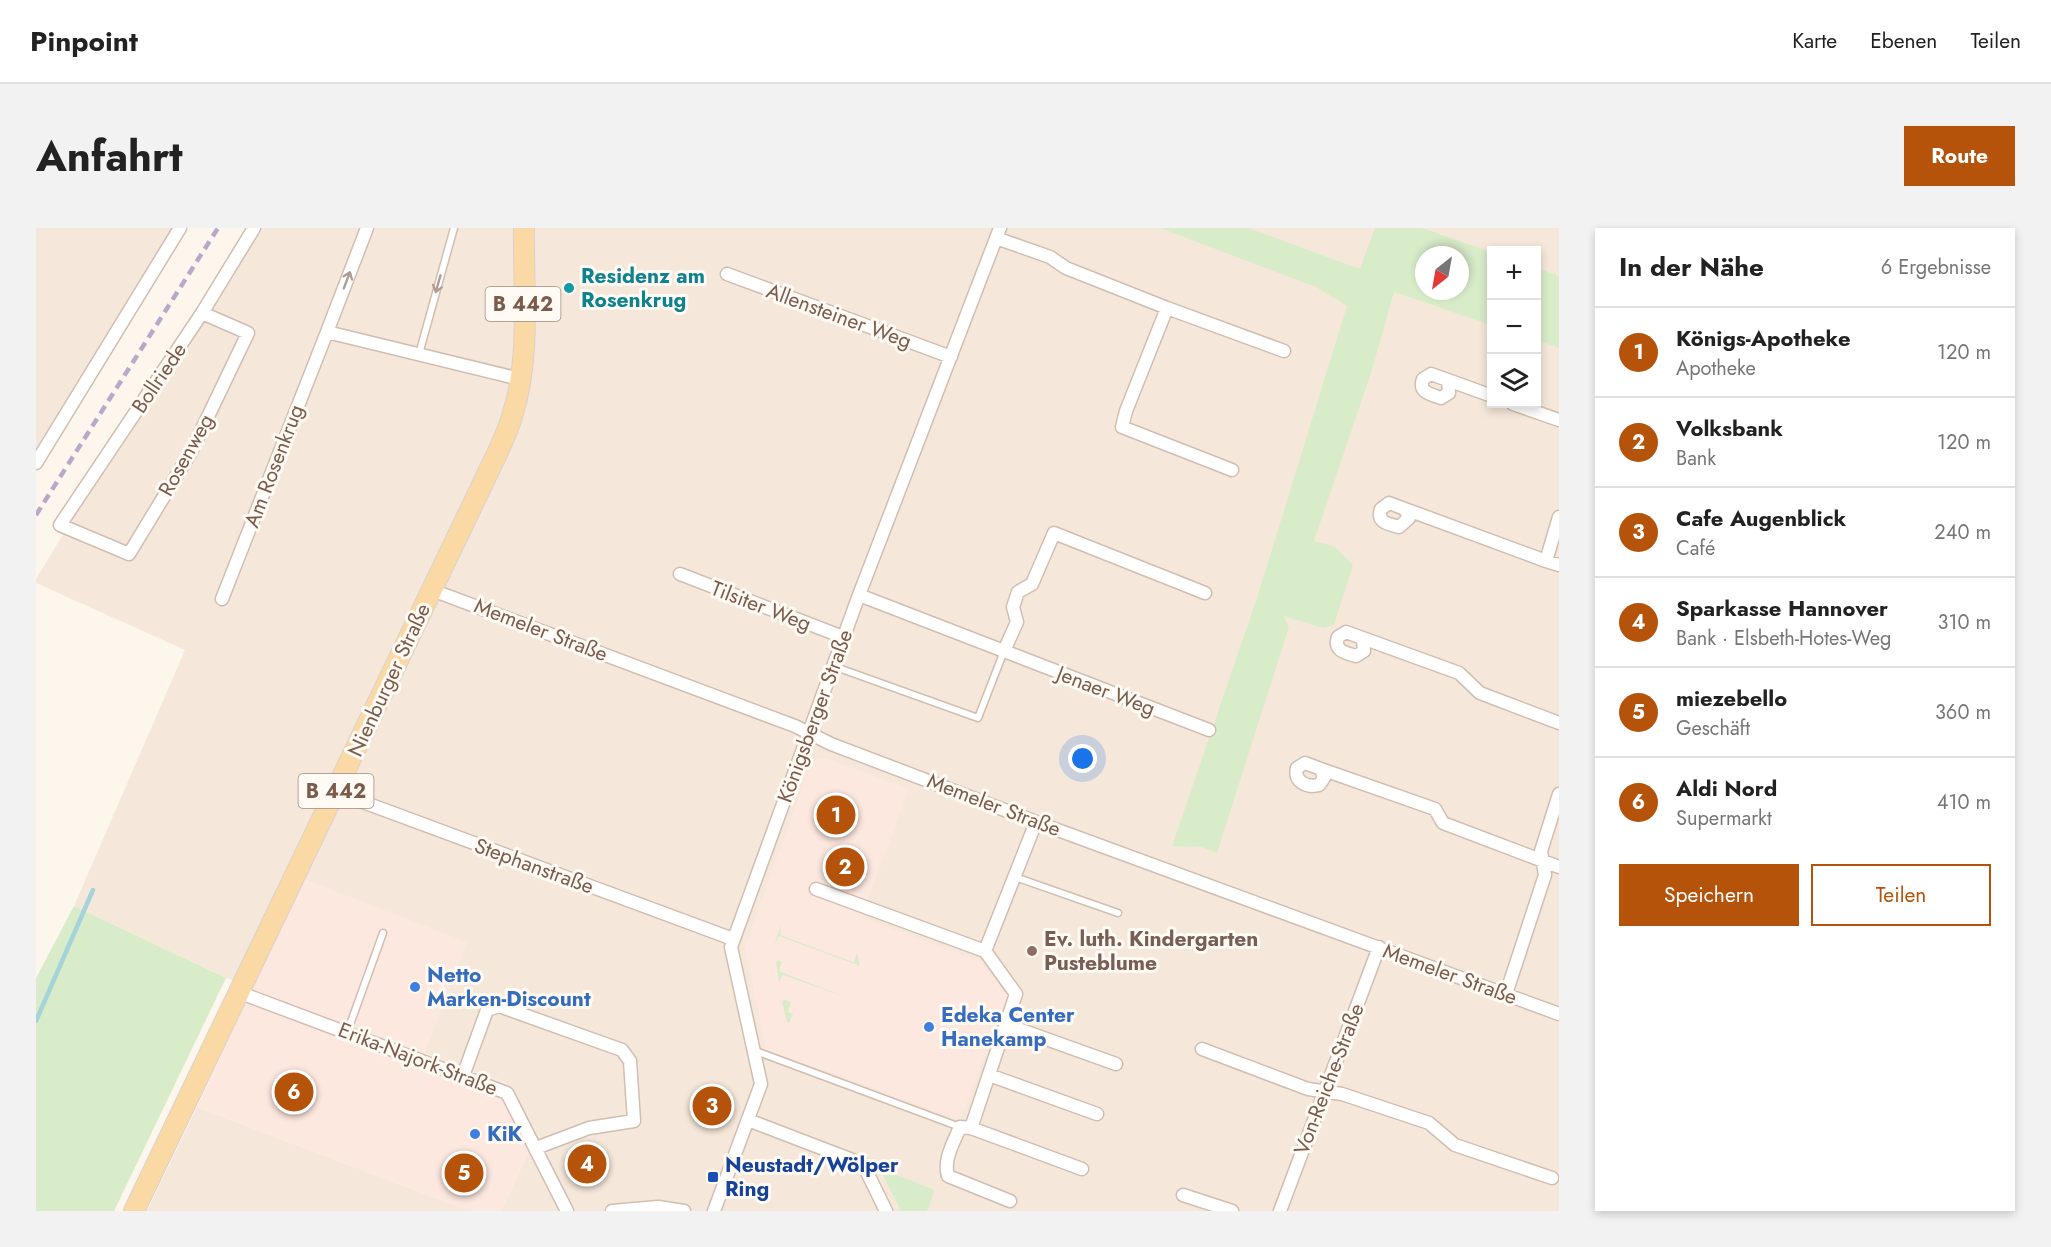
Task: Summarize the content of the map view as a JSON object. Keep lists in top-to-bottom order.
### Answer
{
  "streets": {
    "main road": ["B 442", "Nienburger Straße"],
    "street": [
      "Allensteiner Weg",
      "Bollriede",
      "Rosenweg",
      "Am Rosenkrug",
      "Tilsiter Weg",
      "Memeler Straße",
      "Jenaer Weg",
      "Königsberger Straße",
      "Stephanstraße",
      "Erika-Najork-Straße",
      "Von-Reiche-Straße"
    ]
  },
  "crossings": [
    ["Allensteiner Weg", "Königsberger Straße"],
    ["Bollriede", "Rosenweg"],
    ["Tilsiter Weg", "Königsberger Straße"],
    ["Memeler Straße", "Nienburger Straße"],
    ["Memeler Straße", "Königsberger Straße"],
    ["Memeler Straße", "Von-Reiche-Straße"],
    ["Nienburger Straße", "Stephanstraße"],
    ["Nienburger Straße", "Erika-Najork-Straße"],
    ["Jenaer Weg", "Königsberger Straße"],
    ["Königsberger Straße", "Stephanstraße"]
  ],
  "places": {
    "other": [
      "Residenz am Rosenkrug",
      "Ev. luth. Kindergarten Pusteblume",
      "Netto Marken-Discount",
      "Edeka Center Hanekamp",
      "KiK"
    ],
    "transit": ["Neustadt/Wölper Ring"]
  },
  "north": "bottom left",
  "page": {
    "header": "Pinpoint",
    "nav": ["Karte", "Ebenen", "Teilen"],
    "title": "Anfahrt",
    "buttons": [
      "Route",
      ["Speichern", "Teilen"]
    ],
    "heading": ["In der Nähe", "6 Ergebnisse"],
    "map_buttons": ["+", "−"],
    "list": [
      {
        "mark": "1",
        "name": "Königs-Apotheke",
        "note": "Apotheke",
        "value": "120 m"
      },
      {
        "mark": "2",
        "name": "Volksbank",
        "note": "Bank",
        "value": "120 m"
      },
      {
        "mark": "3",
        "name": "Cafe Augenblick",
        "note": "Café",
        "value": "240 m"
      },
      {
        "mark": "4",
        "name": "Sparkasse Hannover",
        "note": "Bank · Elsbeth-Hotes-Weg",
        "value": "310 m"
      },
      {
        "mark": "5",
        "name": "miezebello",
        "note": "Geschäft",
        "value": "360 m"
      },
      {
        "mark": "6",
        "name": "Aldi Nord",
        "note": "Supermarkt",
        "value": "410 m"
      }
    ],
    "pins": [
      "1",
      "2",
      "6",
      "3",
      "4",
      "5"
    ]
  }
}
